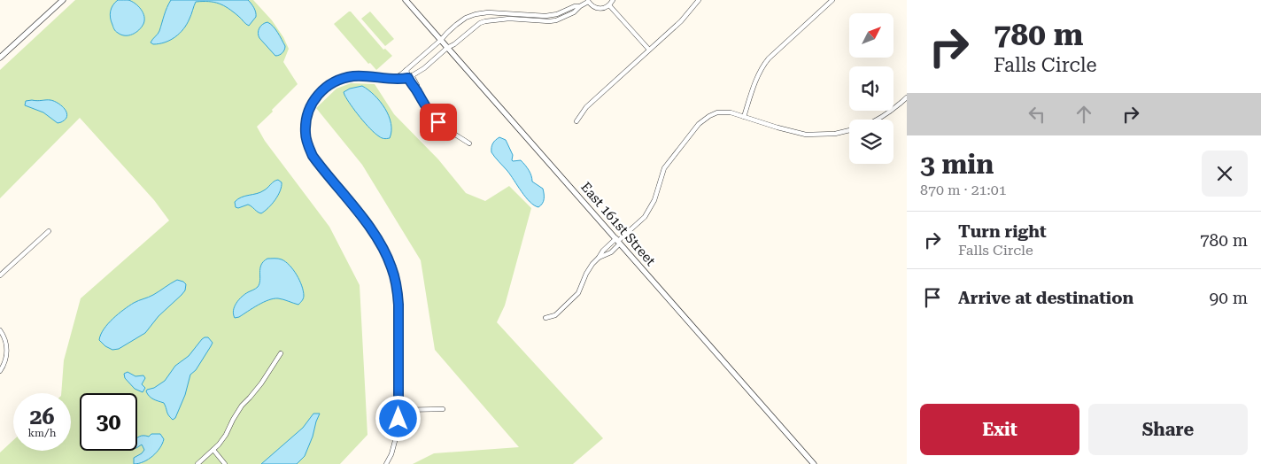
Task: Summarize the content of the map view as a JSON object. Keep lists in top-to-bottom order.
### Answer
{
  "streets": {
    "street": ["East 161st Street"]
  },
  "north": "top right",
  "page": {
    "turn": ["780 m", "Falls Circle"],
    "heading": ["3 min", "870 m · 21:01"],
    "list": [
      {
        "name": "Turn right",
        "note": "Falls Circle",
        "value": "780 m"
      },
      {
        "name": "Arrive at destination",
        "value": "90 m"
      }
    ],
    "speed": "26 km/h",
    "limit": "30",
    "buttons": ["Exit", "Share"]
  }
}
